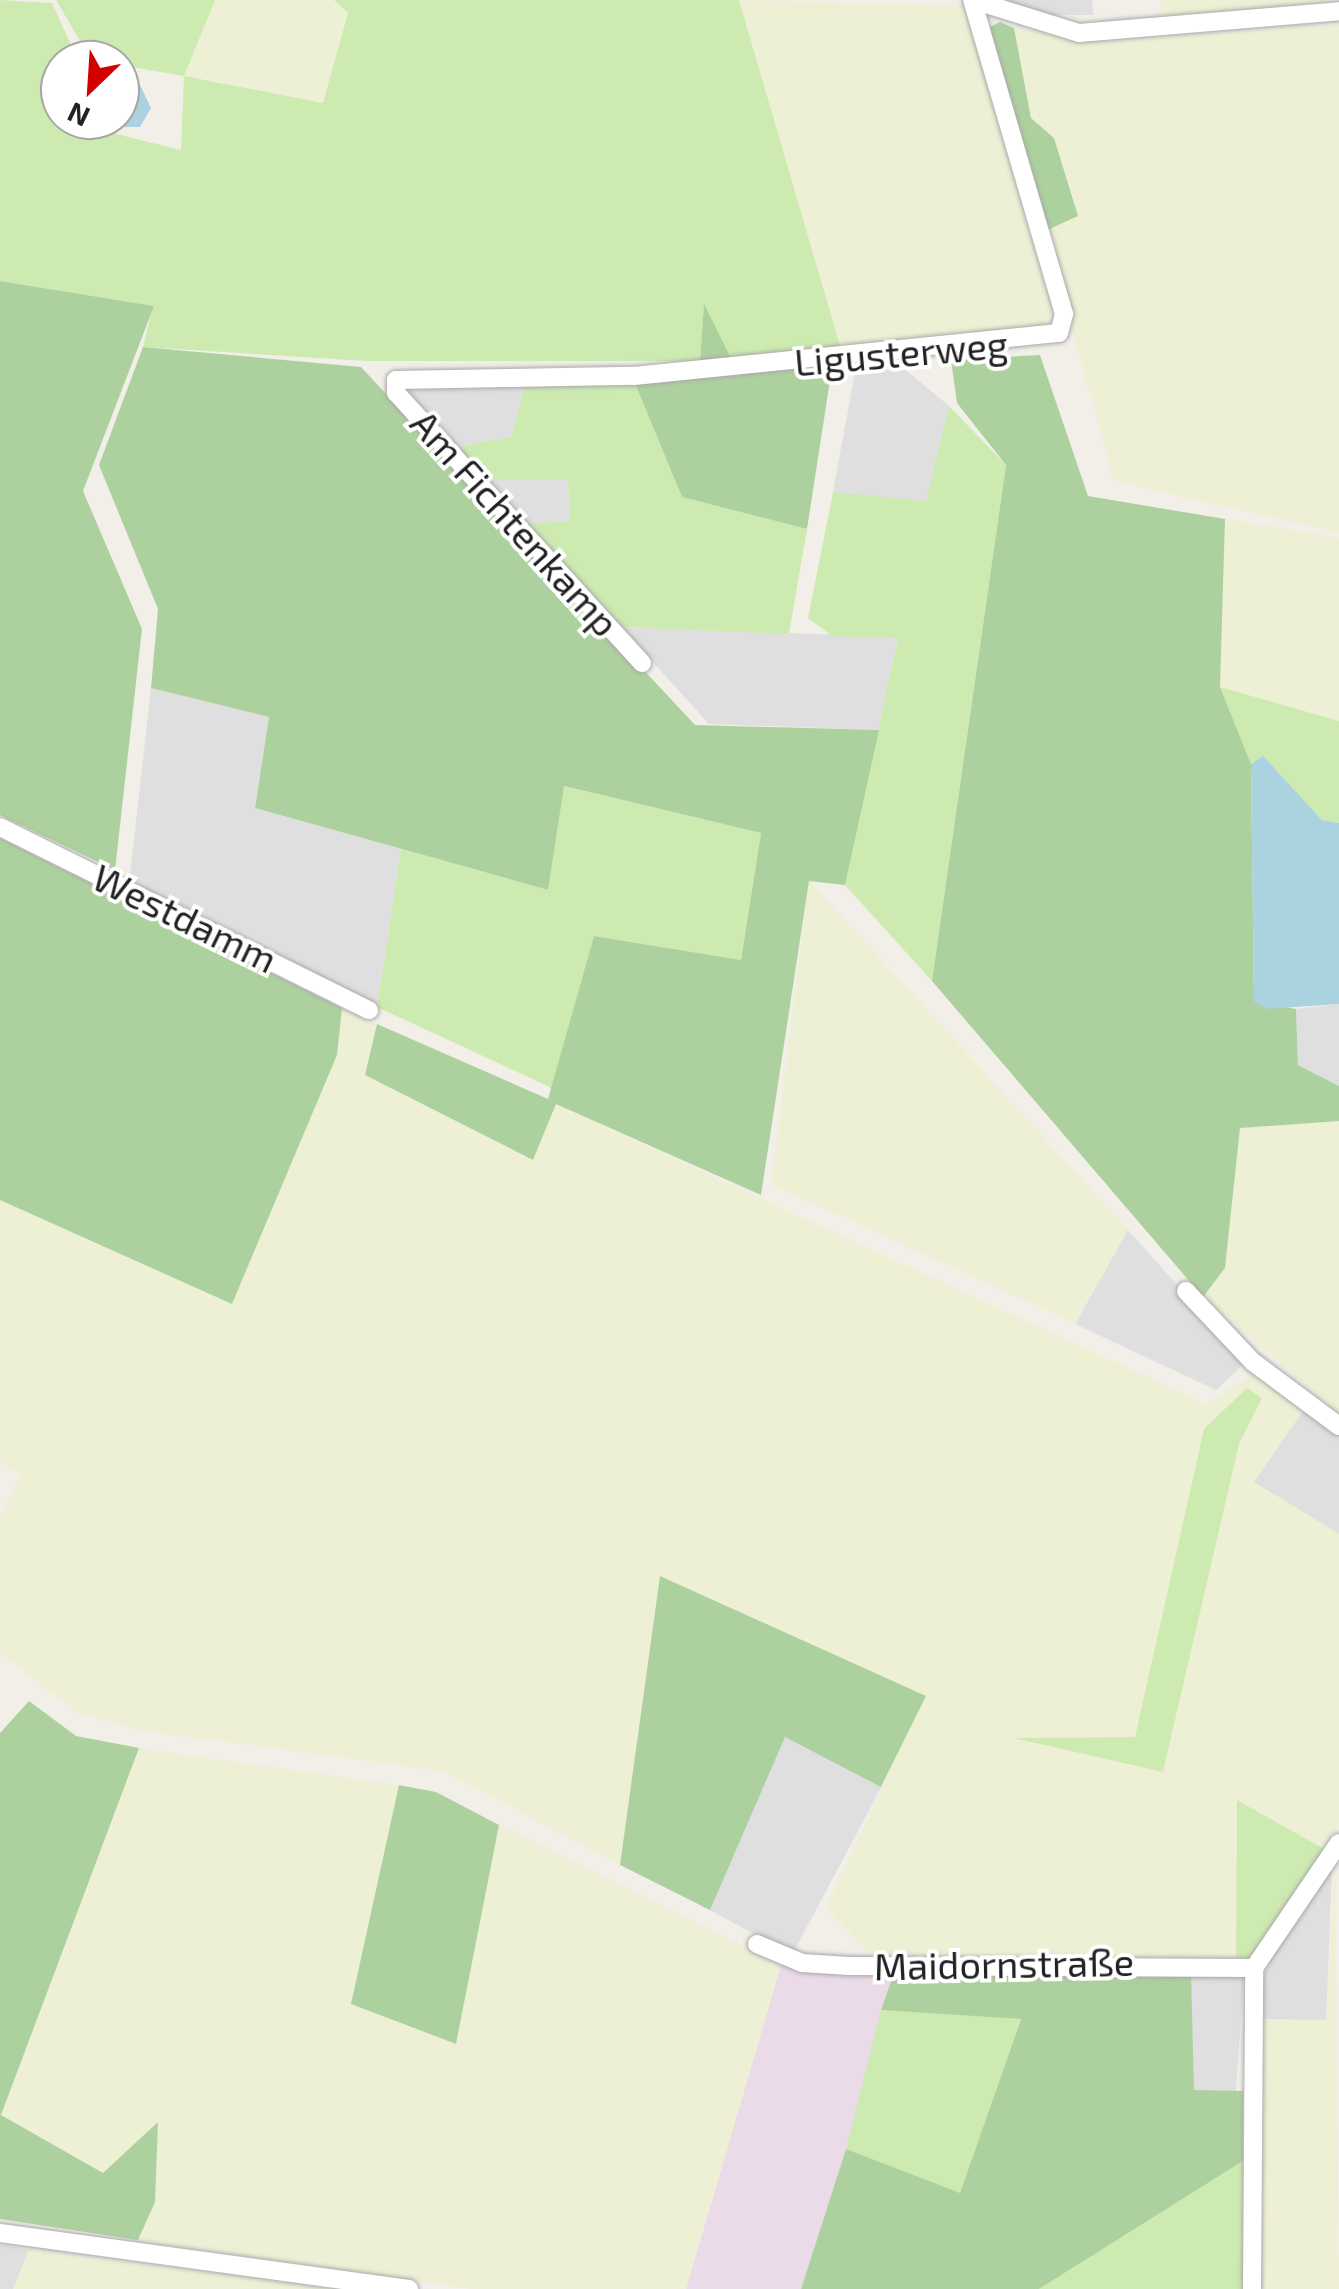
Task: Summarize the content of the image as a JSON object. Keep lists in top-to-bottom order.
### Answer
{
  "streets": {
    "street": [
      "Ligusterweg",
      "Am Fichtenkamp",
      "Westdamm",
      "Maidornstraße"
    ]
  },
  "crossings": [
    ["Ligusterweg", "Am Fichtenkamp"]
  ],
  "north": "bottom left"
}
